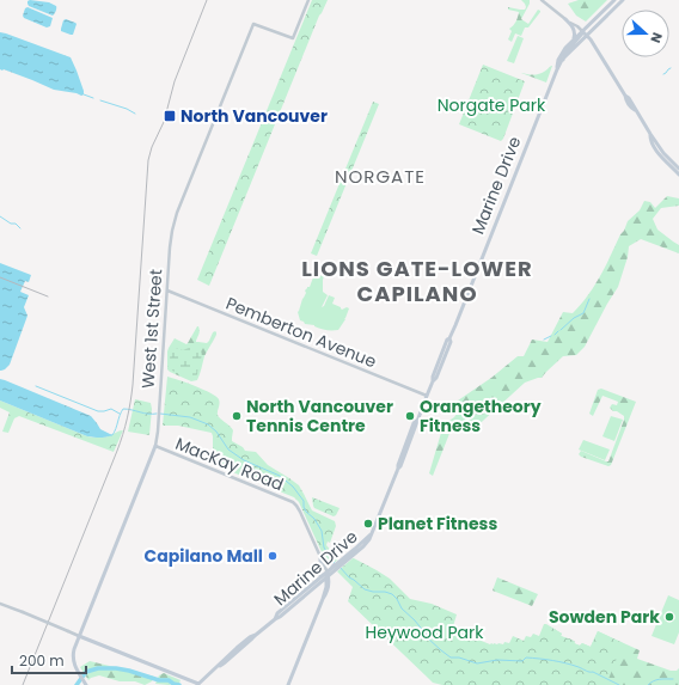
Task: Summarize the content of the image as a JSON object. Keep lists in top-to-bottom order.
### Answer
{
  "streets": {
    "main road": ["Marine Drive", "West 1st Street"],
    "street": ["Pemberton Avenue", "MacKay Road"]
  },
  "crossings": [
    ["Marine Drive", "Pemberton Avenue"],
    ["West 1st Street", "Pemberton Avenue"],
    ["West 1st Street", "MacKay Road"]
  ],
  "districts": ["NORGATE", "LIONS GATE-LOWER CAPILANO"],
  "parks": ["Norgate Park", "Heywood Park"],
  "places": {
    "transit": ["North Vancouver"],
    "other": [
      "North Vancouver Tennis Centre",
      "Orangetheory Fitness",
      "Planet Fitness",
      "Capilano Mall",
      "Sowden Park"
    ]
  },
  "scale_bar": "200 m",
  "north": "right"
}
